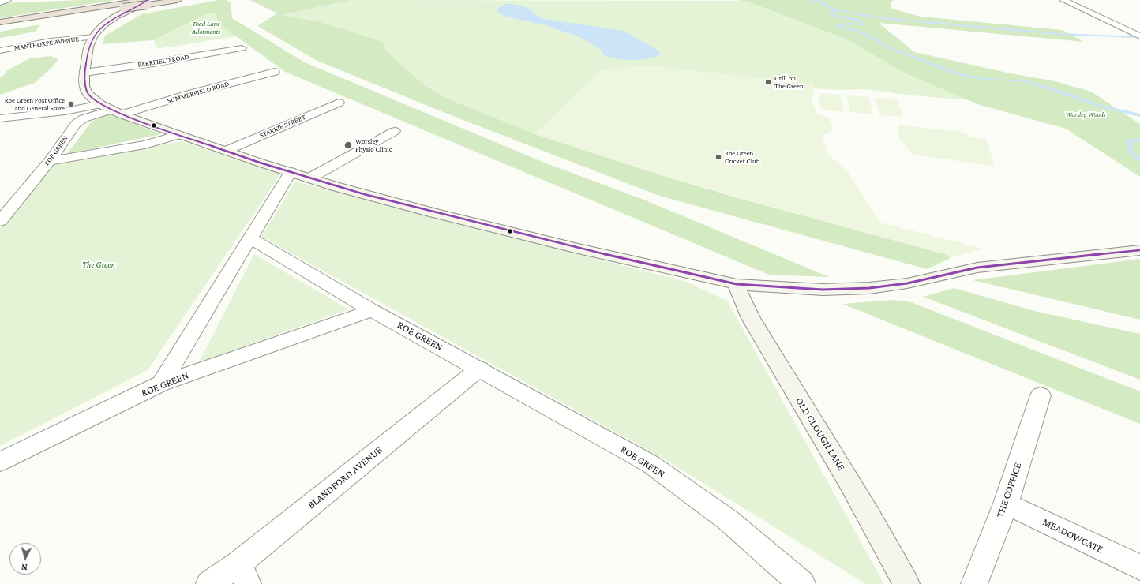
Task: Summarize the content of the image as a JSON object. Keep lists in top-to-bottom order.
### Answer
{
  "streets": {
    "street": [
      "MANTHORPE AVENUE",
      "PARRFIELD ROAD",
      "SUMMERFIELD ROAD",
      "STARKIE STREET",
      "ROE GREEN",
      "OLD CLOUGH LANE",
      "BLANDFORD AVENUE",
      "THE COPPICE",
      "MEADOWGATE"
    ]
  },
  "crossings": [
    ["SUMMERFIELD ROAD", "ROE GREEN"],
    ["ROE GREEN", "BLANDFORD AVENUE"],
    ["THE COPPICE", "MEADOWGATE"]
  ],
  "parks": ["Toad Lane Allotments", "Worsley Woods", "The Green"],
  "places": [
    "Grill on The Green",
    "Roe Green Post Office and General Store",
    "Worsley Physio Clinic",
    "Roe Green Cricket Club"
  ],
  "north": "bottom"
}
